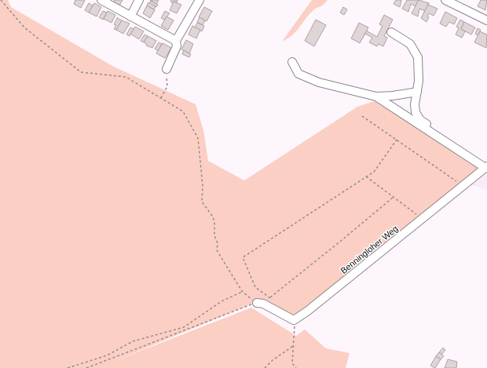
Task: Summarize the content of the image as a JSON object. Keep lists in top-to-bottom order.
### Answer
{
  "streets": {
    "street": ["Benningloher Weg"]
  }
}
